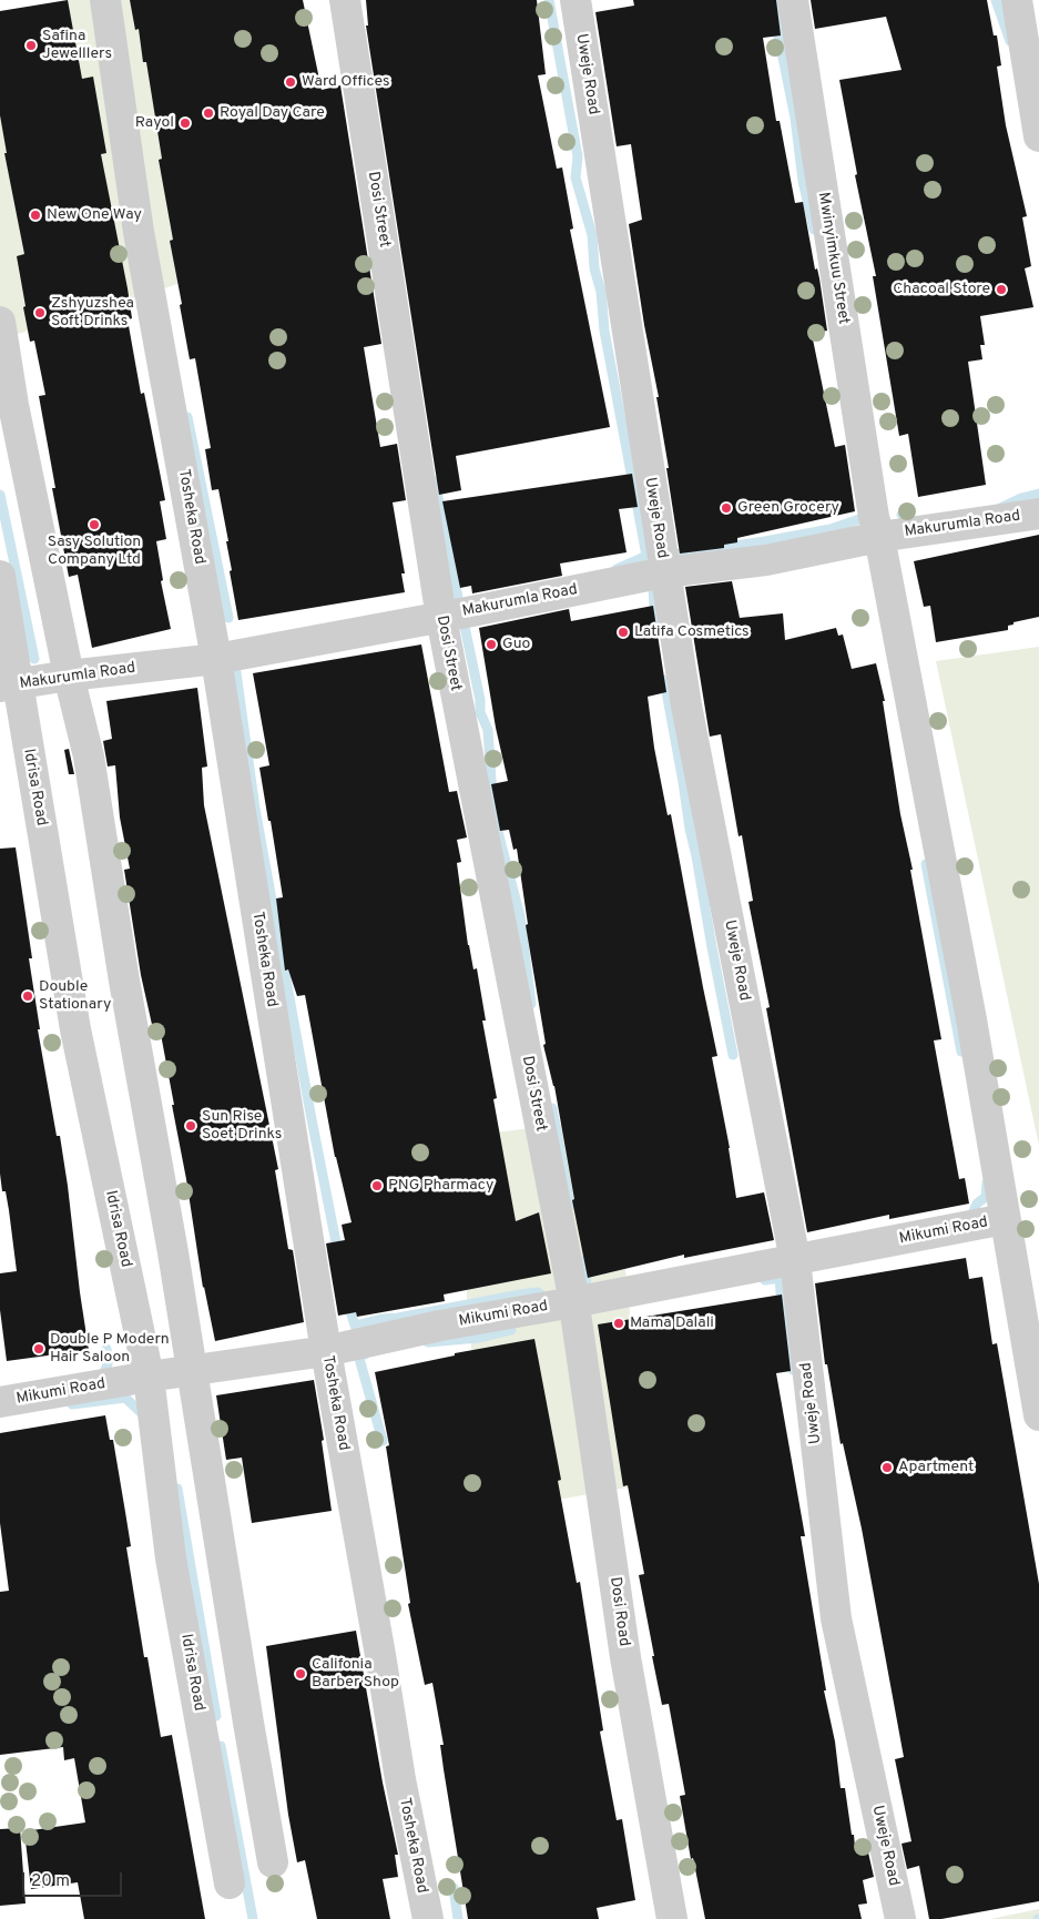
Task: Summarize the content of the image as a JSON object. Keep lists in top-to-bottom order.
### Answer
{
  "streets": {
    "street": [
      "Uweje Road",
      "Dosi Street",
      "Mwinyimkuu Street",
      "Tosheka Road",
      "Makurumla Road",
      "Idrisa Road",
      "Mikumi Road",
      "Dosi Road"
    ]
  },
  "crossings": [
    ["Uweje Road", "Makurumla Road"],
    ["Uweje Road", "Mikumi Road"],
    ["Dosi Street", "Makurumla Road"],
    ["Dosi Street", "Mikumi Road"],
    ["Dosi Street", "Dosi Road"],
    ["Mwinyimkuu Street", "Makurumla Road"],
    ["Mwinyimkuu Street", "Mikumi Road"],
    ["Tosheka Road", "Makurumla Road"],
    ["Tosheka Road", "Mikumi Road"],
    ["Makurumla Road", "Idrisa Road"],
    ["Idrisa Road", "Mikumi Road"],
    ["Mikumi Road", "Dosi Road"]
  ],
  "places": [
    "Safina Jewelllers",
    "Ward Offices",
    "Royal Day Care",
    "Rayol",
    "New One Way",
    "Chacoal Store",
    "Zshyuzshea Soft Drinks",
    "Green Grocery",
    "Sasy Solution Company Ltd",
    "Latifa Cosmetics",
    "Guo",
    "Double Stationary",
    "Sun Rise Soet Drinks",
    "PNG Pharmacy",
    "Mama Dalali",
    "Double P Modern Hair Saloon",
    "Apartment",
    "Califonia Barber Shop"
  ],
  "scale_bar": "20 m"
}
